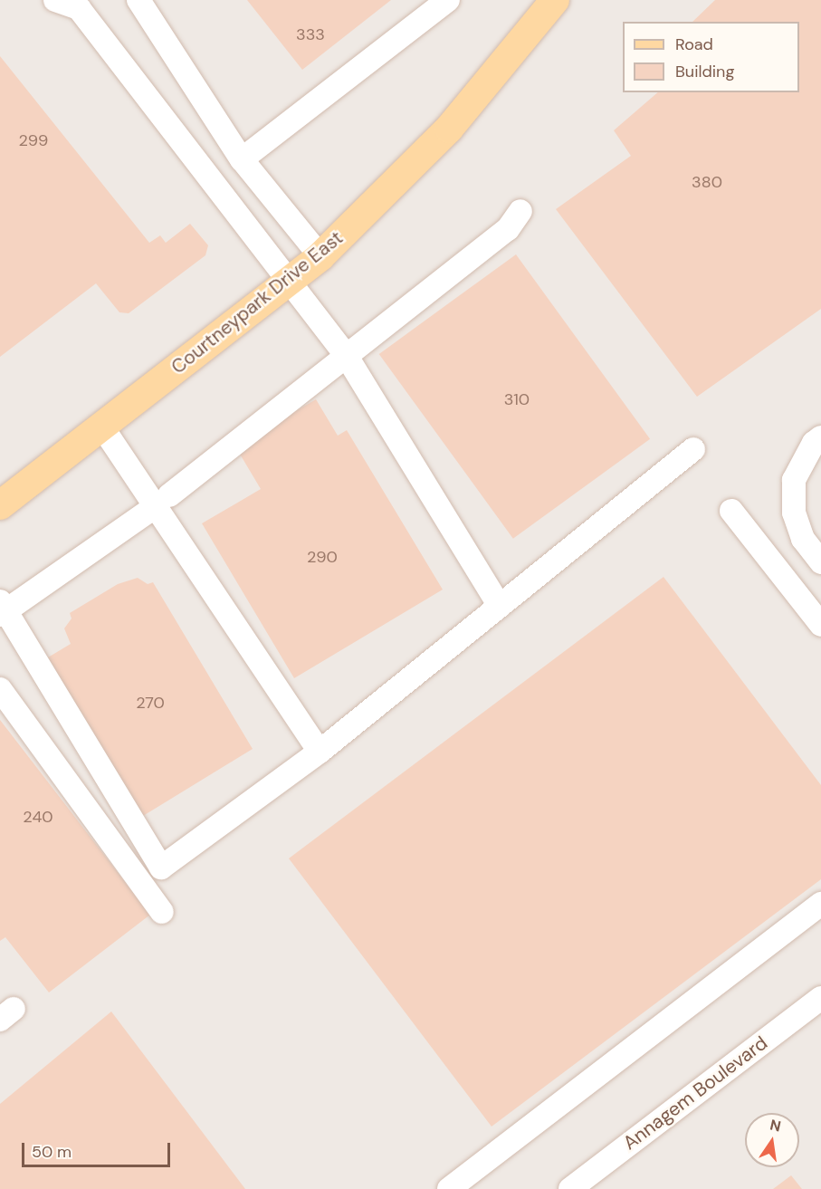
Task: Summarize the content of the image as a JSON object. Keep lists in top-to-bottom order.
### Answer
{
  "streets": {
    "main road": ["Courtneypark Drive East"],
    "street": ["Annagem Boulevard"]
  },
  "house_numbers": [
    "333",
    "299",
    "380",
    "310",
    "290",
    "270",
    "240"
  ],
  "legend": ["Road", "Building"],
  "scale_bar": "50 m",
  "north": "top"
}
